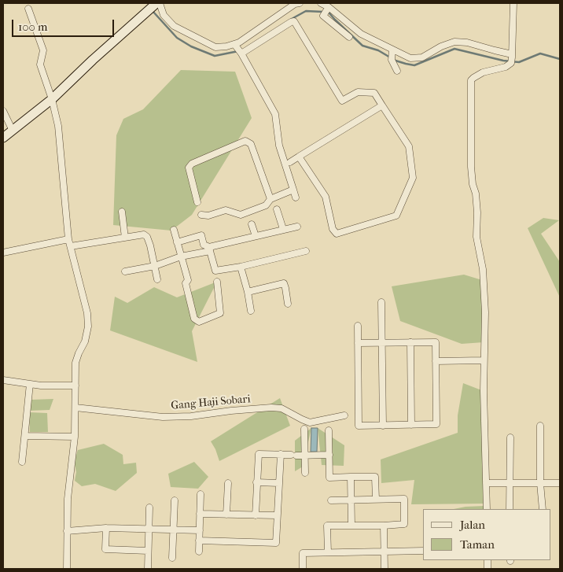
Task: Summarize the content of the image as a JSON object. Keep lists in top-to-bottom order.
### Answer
{
  "streets": {
    "street": ["Gang Haji Sobari"]
  },
  "legend": ["Jalan", "Taman"],
  "scale_bar": "100 m"
}
